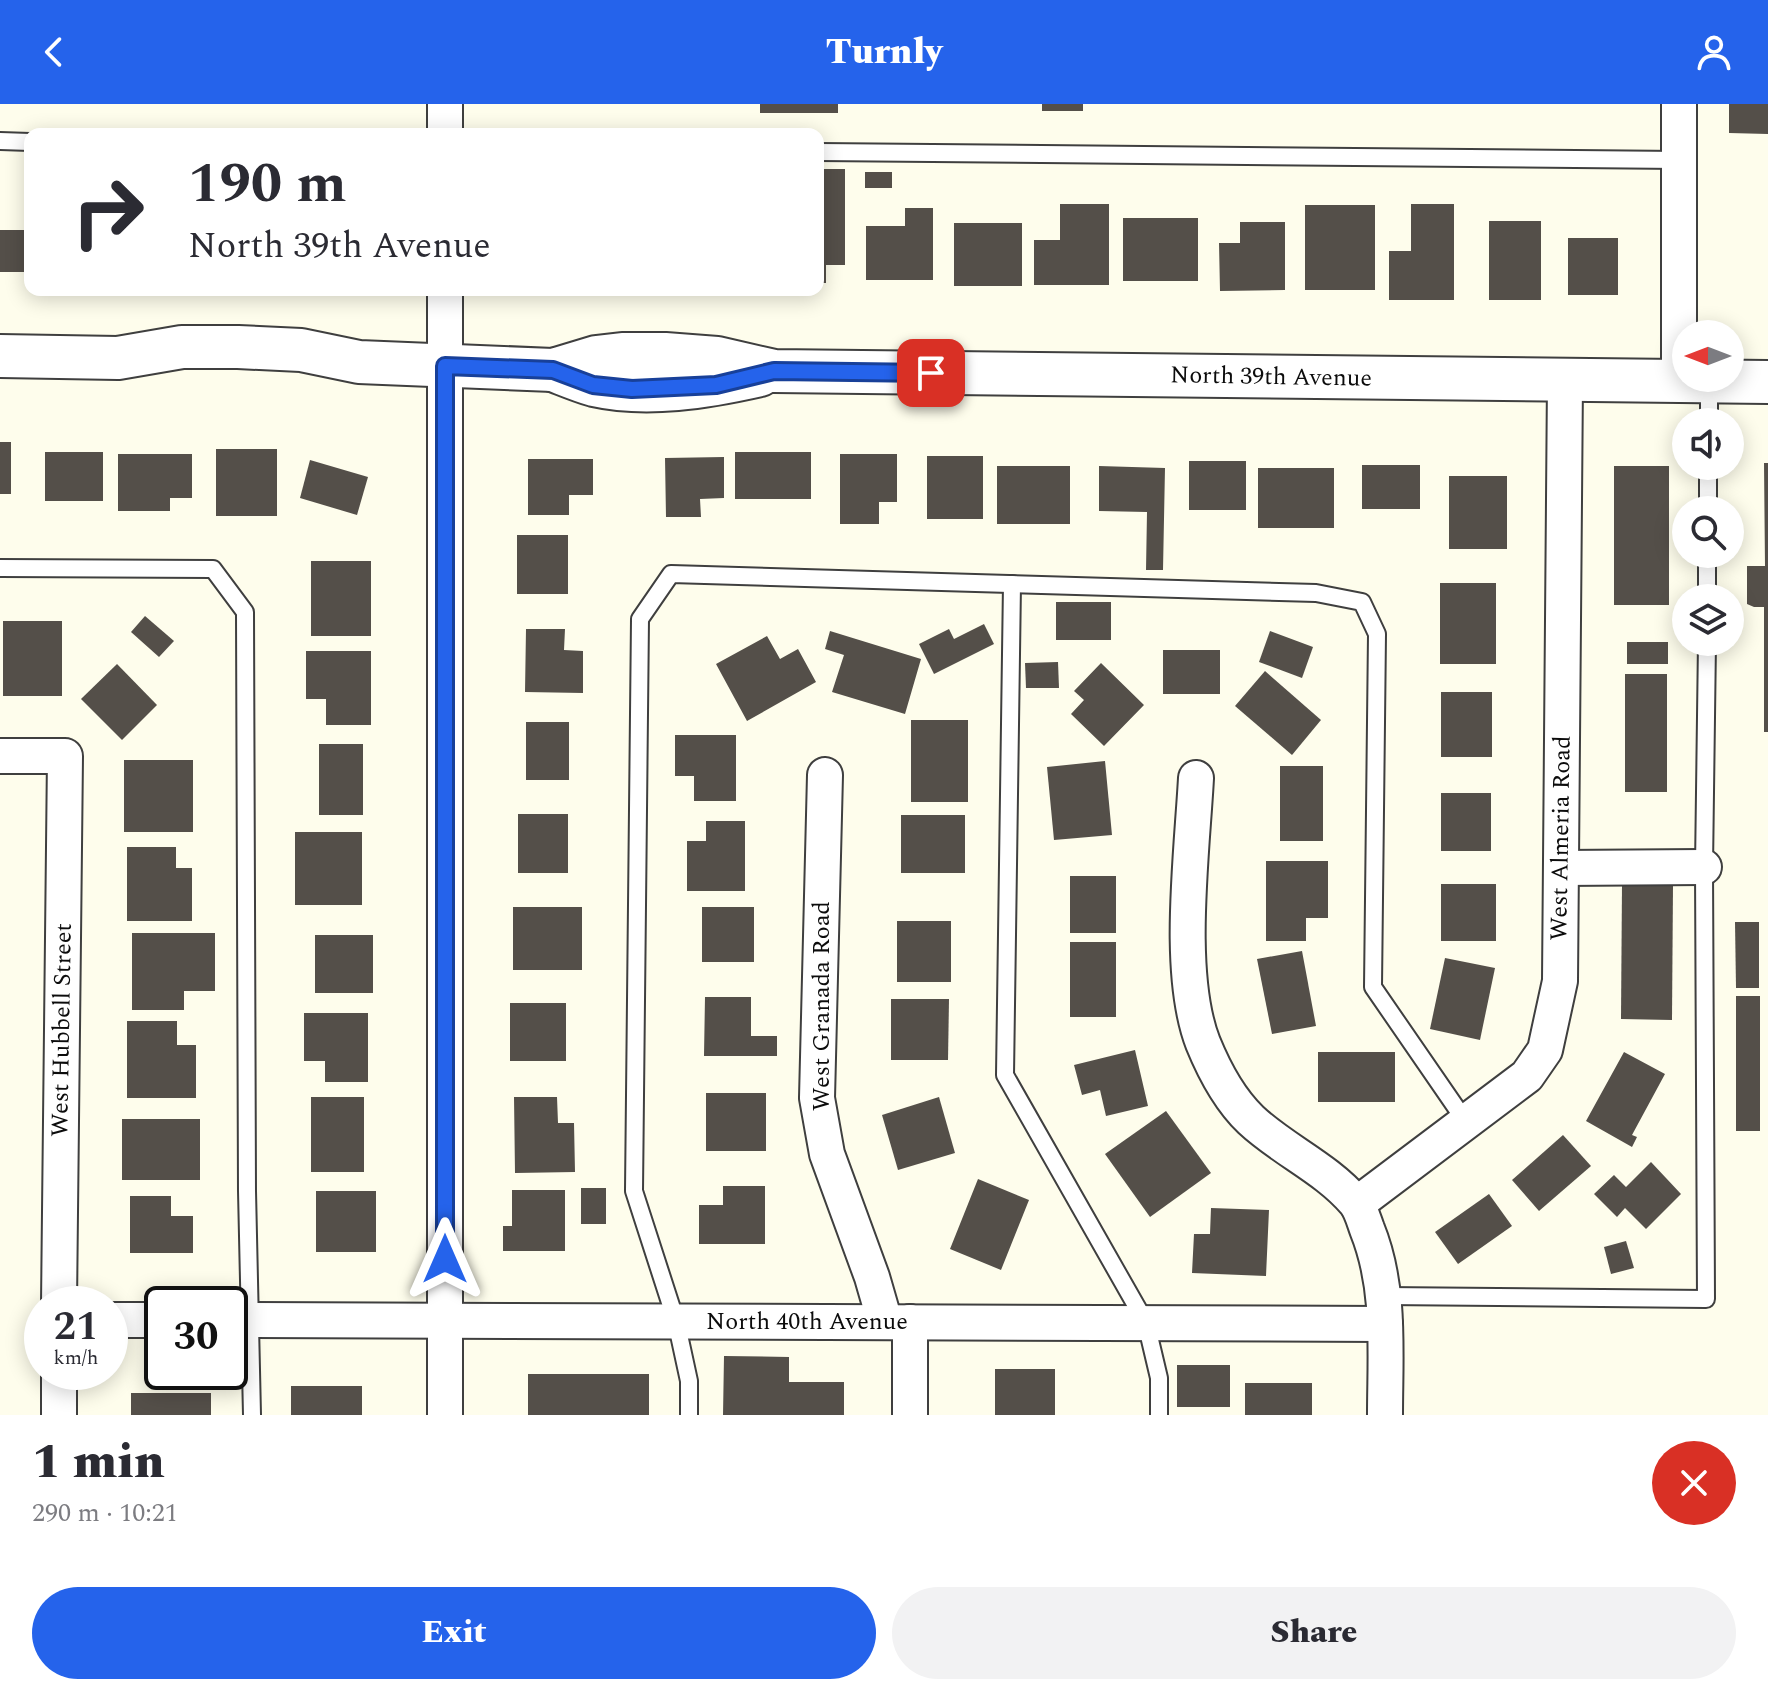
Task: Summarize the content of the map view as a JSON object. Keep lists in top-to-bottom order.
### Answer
{
  "streets": {
    "street": [
      "North 39th Avenue",
      "West Almeria Road",
      "West Granada Road",
      "West Hubbell Street",
      "North 40th Avenue"
    ]
  },
  "crossings": [
    ["North 39th Avenue", "West Almeria Road"],
    ["West Granada Road", "North 40th Avenue"]
  ],
  "north": "left",
  "page": {
    "header": "Turnly",
    "turn": ["190 m", "North 39th Avenue"],
    "speed": "21 km/h",
    "limit": "30",
    "heading": ["1 min", "290 m · 10:21"],
    "buttons": ["Exit", "Share"]
  }
}
